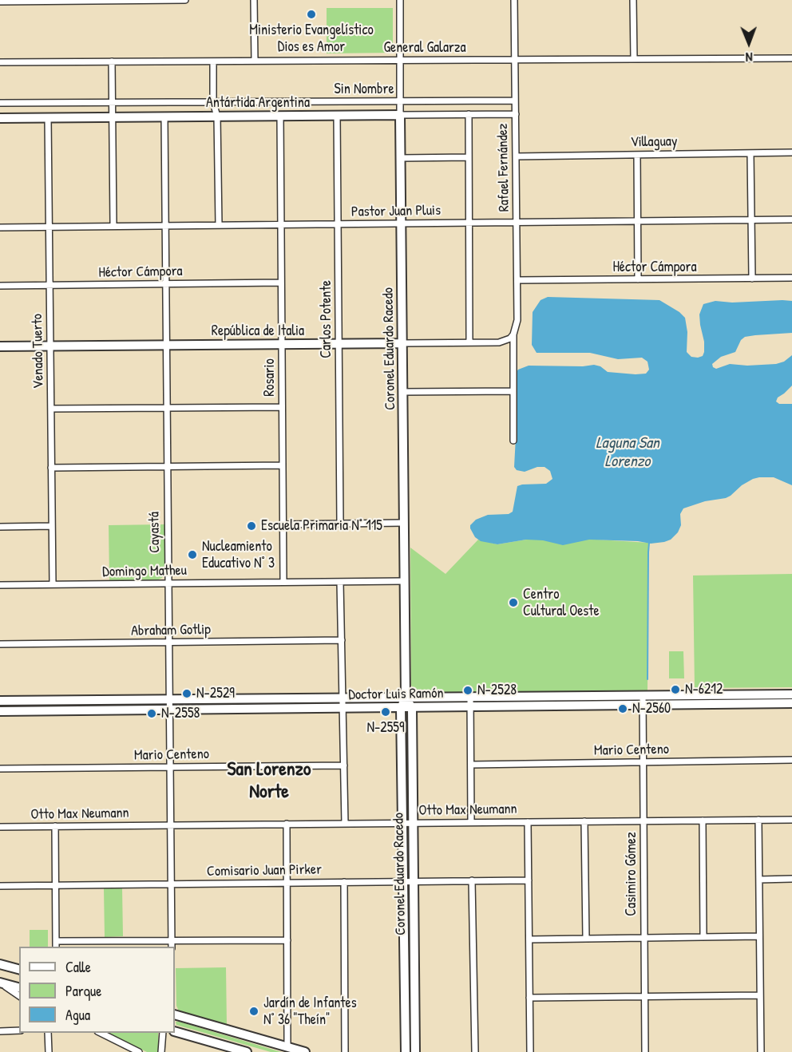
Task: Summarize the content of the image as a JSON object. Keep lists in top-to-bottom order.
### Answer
{
  "streets": {
    "street": [
      "General Galarza",
      "Sin Nombre",
      "Antártida Argentina",
      "Villaguay",
      "Rafael Fernández",
      "Pastor Juan Pluis",
      "Héctor Cámpora",
      "Carlos Potente",
      "República de Italia",
      "Coronel Eduardo Racedo",
      "Venado Tuerto",
      "Rosario",
      "Cayastá",
      "Domingo Matheu",
      "Abraham Gotlip",
      "Doctor Luis Ramón",
      "Mario Centeno",
      "Otto Max Neumann",
      "Comisario Juan Pirker",
      "Casimiro Gómez"
    ]
  },
  "crossings": [
    ["General Galarza", "Rafael Fernández"],
    ["General Galarza", "Coronel Eduardo Racedo"],
    ["Sin Nombre", "Rafael Fernández"],
    ["Sin Nombre", "Coronel Eduardo Racedo"],
    ["Antártida Argentina", "Rafael Fernández"],
    ["Antártida Argentina", "Carlos Potente"],
    ["Antártida Argentina", "Coronel Eduardo Racedo"],
    ["Antártida Argentina", "Venado Tuerto"],
    ["Antártida Argentina", "Rosario"],
    ["Antártida Argentina", "Cayastá"],
    ["Villaguay", "Rafael Fernández"],
    ["Rafael Fernández", "Pastor Juan Pluis"],
    ["Rafael Fernández", "Héctor Cámpora"],
    ["Rafael Fernández", "República de Italia"],
    ["Pastor Juan Pluis", "Carlos Potente"],
    ["Pastor Juan Pluis", "Coronel Eduardo Racedo"],
    ["Pastor Juan Pluis", "Venado Tuerto"],
    ["Pastor Juan Pluis", "Rosario"],
    ["Pastor Juan Pluis", "Cayastá"],
    ["Héctor Cámpora", "Venado Tuerto"],
    ["Héctor Cámpora", "Rosario"],
    ["Héctor Cámpora", "Cayastá"],
    ["Carlos Potente", "República de Italia"],
    ["República de Italia", "Coronel Eduardo Racedo"],
    ["República de Italia", "Venado Tuerto"],
    ["República de Italia", "Rosario"],
    ["República de Italia", "Cayastá"],
    ["Coronel Eduardo Racedo", "Domingo Matheu"],
    ["Coronel Eduardo Racedo", "Doctor Luis Ramón"],
    ["Coronel Eduardo Racedo", "Otto Max Neumann"],
    ["Coronel Eduardo Racedo", "Comisario Juan Pirker"],
    ["Venado Tuerto", "Domingo Matheu"],
    ["Rosario", "Domingo Matheu"],
    ["Cayastá", "Domingo Matheu"],
    ["Cayastá", "Abraham Gotlip"],
    ["Cayastá", "Doctor Luis Ramón"],
    ["Cayastá", "Mario Centeno"],
    ["Cayastá", "Otto Max Neumann"],
    ["Cayastá", "Comisario Juan Pirker"],
    ["Doctor Luis Ramón", "Casimiro Gómez"],
    ["Mario Centeno", "Casimiro Gómez"],
    ["Otto Max Neumann", "Casimiro Gómez"]
  ],
  "districts": ["San Lorenzo Norte"],
  "water": ["Laguna San Lorenzo"],
  "places": [
    "Ministerio Evangelístico Dios es Amor",
    "Escuela Primaria N° 115",
    "Nucleamiento Educativo N° 3",
    "Centro Cultural Oeste",
    "N-6212",
    "N-2528",
    "N-2529",
    "N-2560",
    "N-2559",
    "N-2558",
    "Jardín de Infantes N° 36 \"Theín\""
  ],
  "legend": ["Calle", "Parque", "Agua"],
  "north": "bottom"
}
